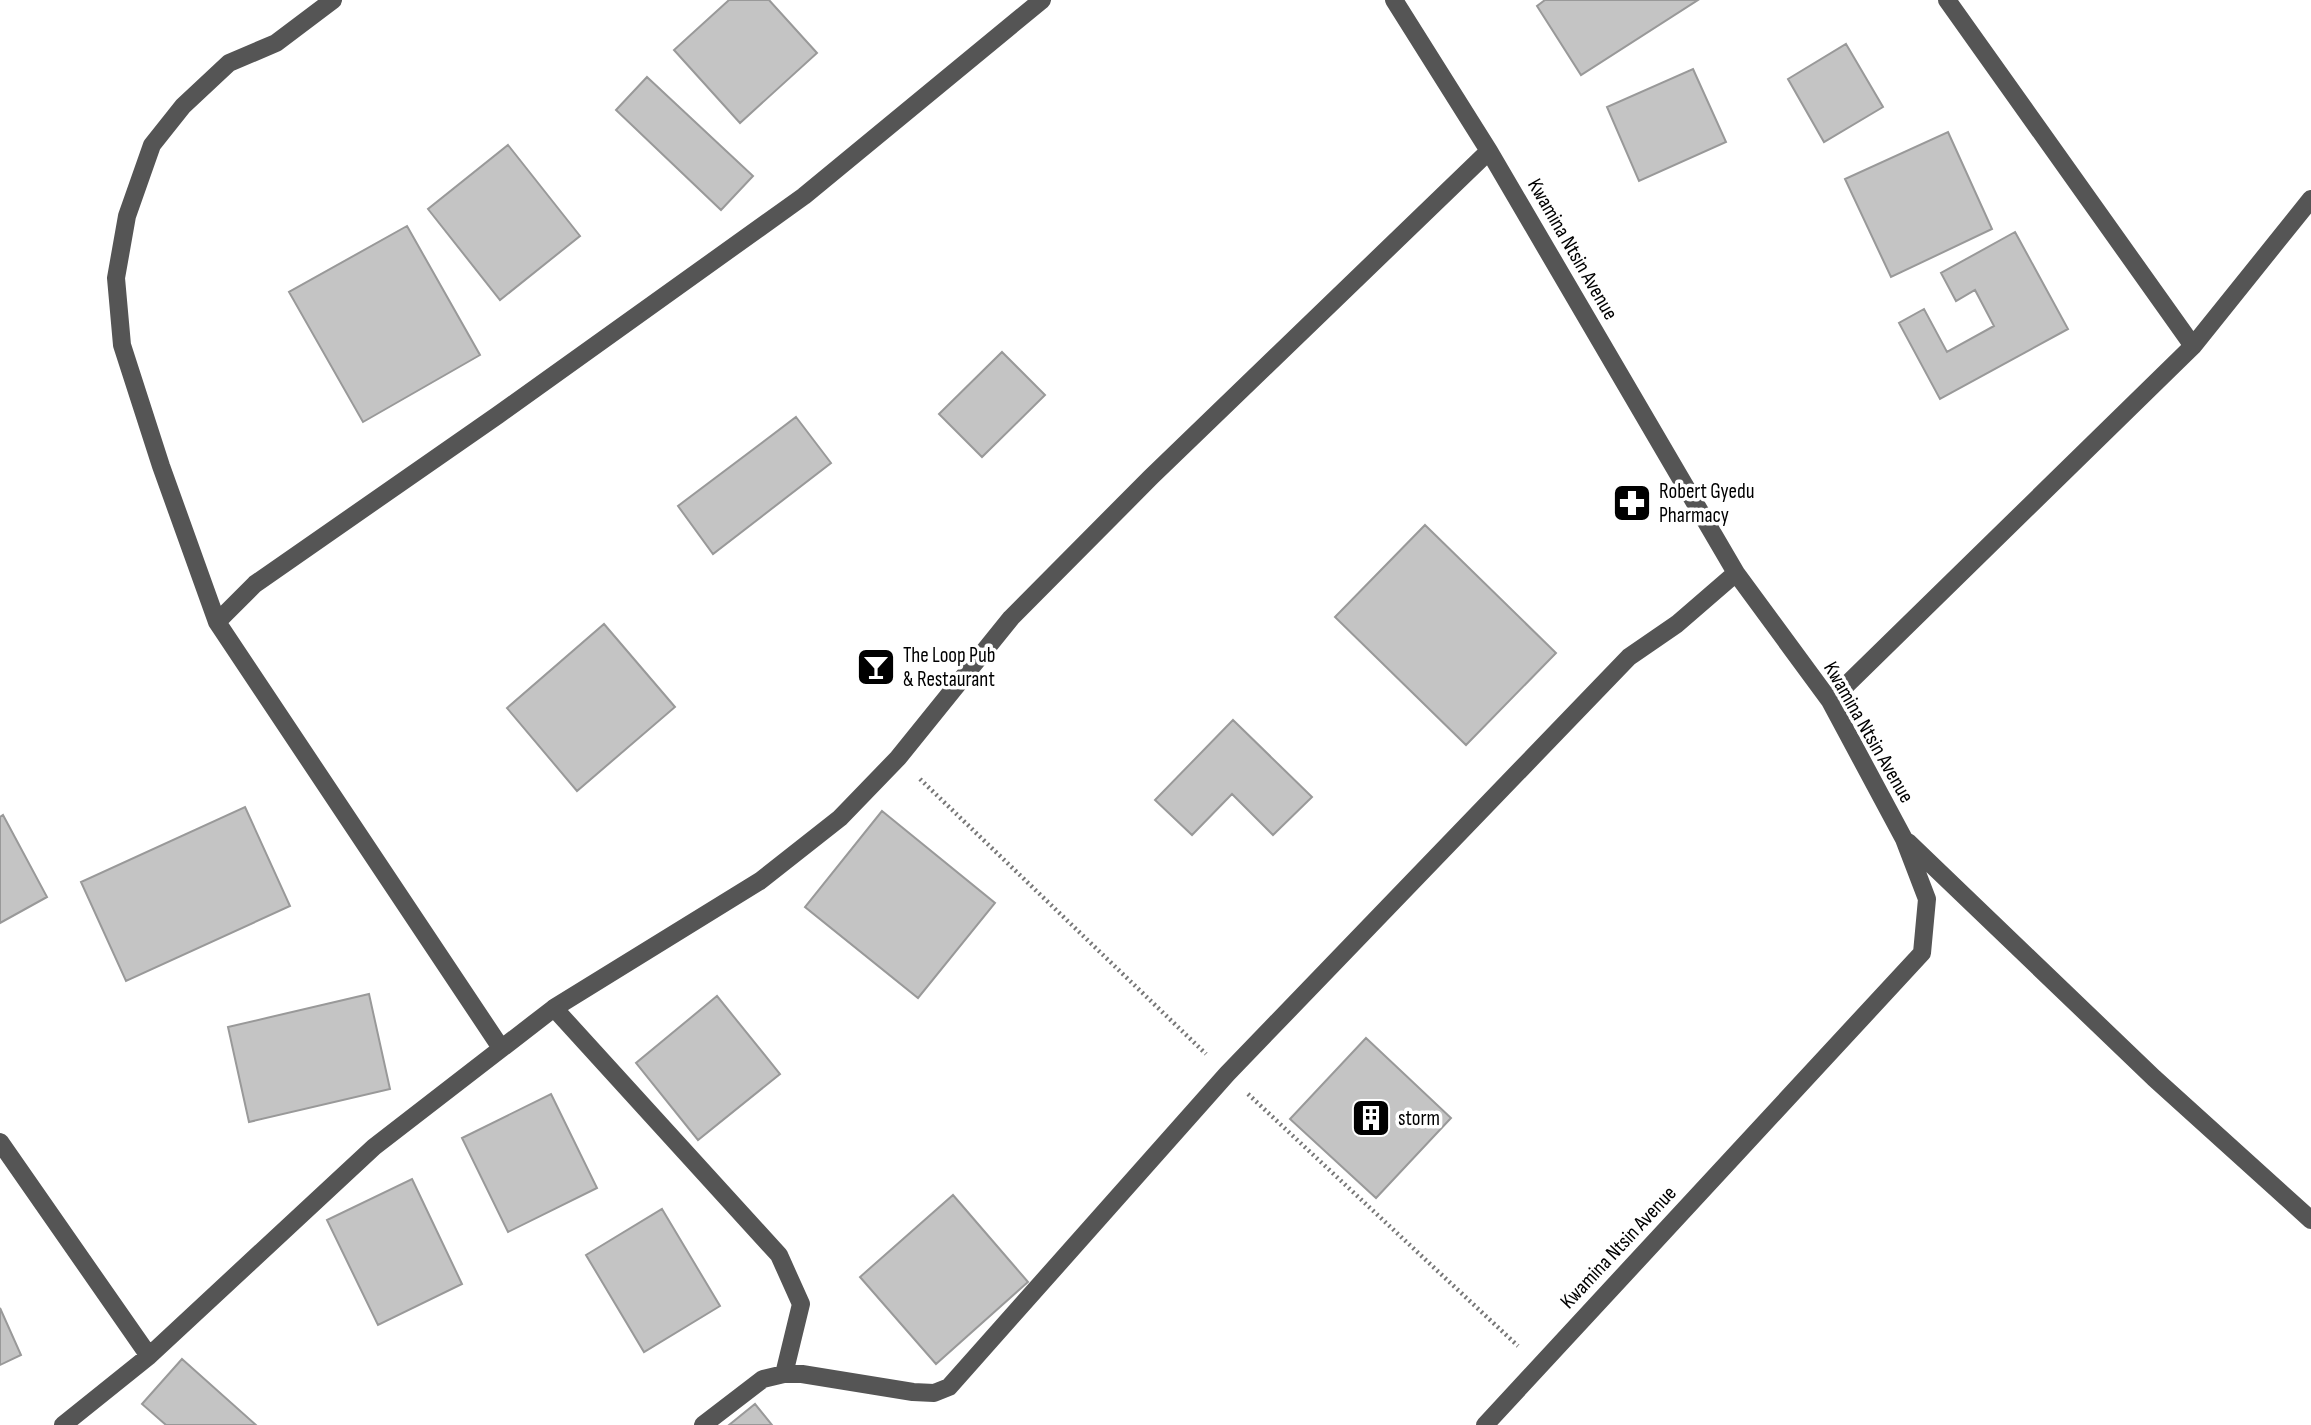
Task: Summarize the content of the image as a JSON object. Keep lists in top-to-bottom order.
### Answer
{
  "streets": {
    "street": ["Kwamina Ntsin Avenue"]
  },
  "places": {
    "pharmacy": ["Robert Gyedu Pharmacy"],
    "bar": ["The Loop Pub & Restaurant"],
    "building": ["storm"]
  }
}
